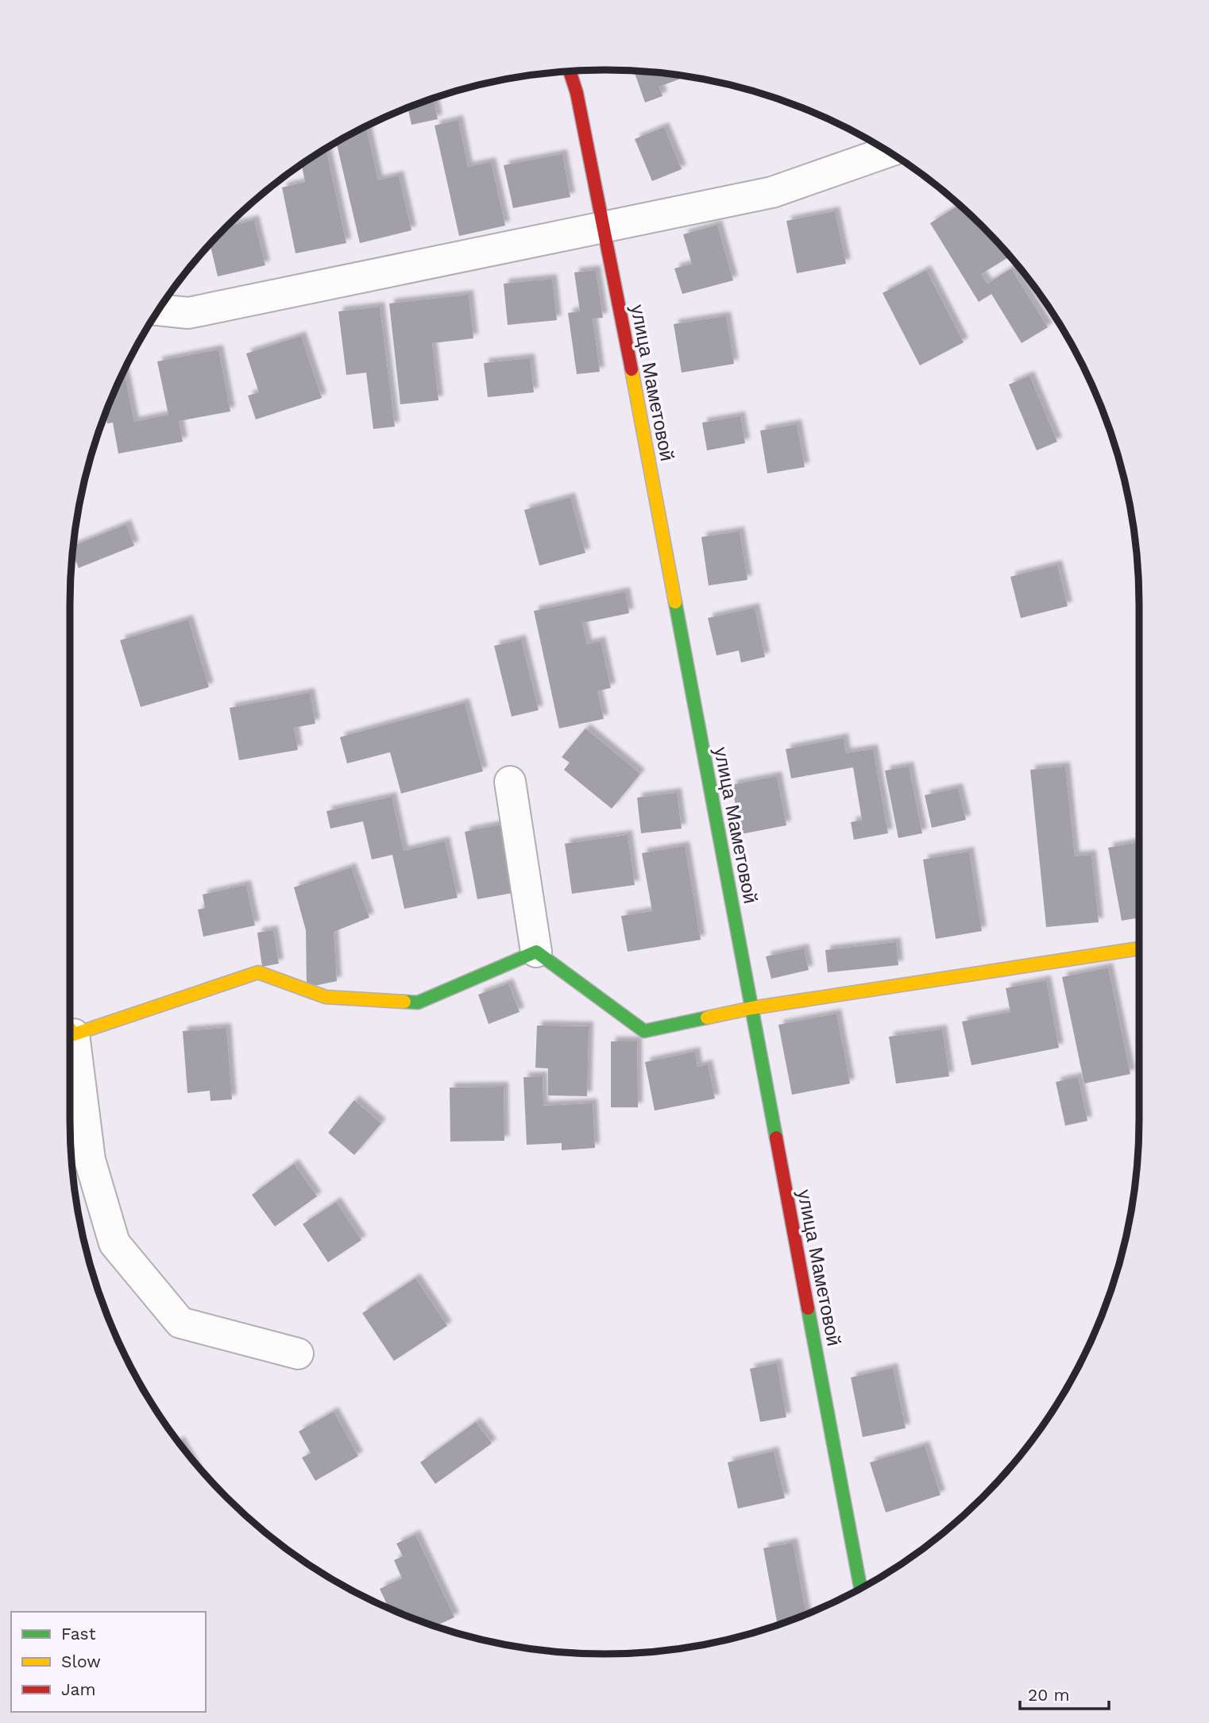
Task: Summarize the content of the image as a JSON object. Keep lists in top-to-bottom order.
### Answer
{
  "streets": {
    "street": ["улица Маметовой"]
  },
  "legend": ["Fast", "Slow", "Jam"],
  "scale_bar": "20 m"
}
